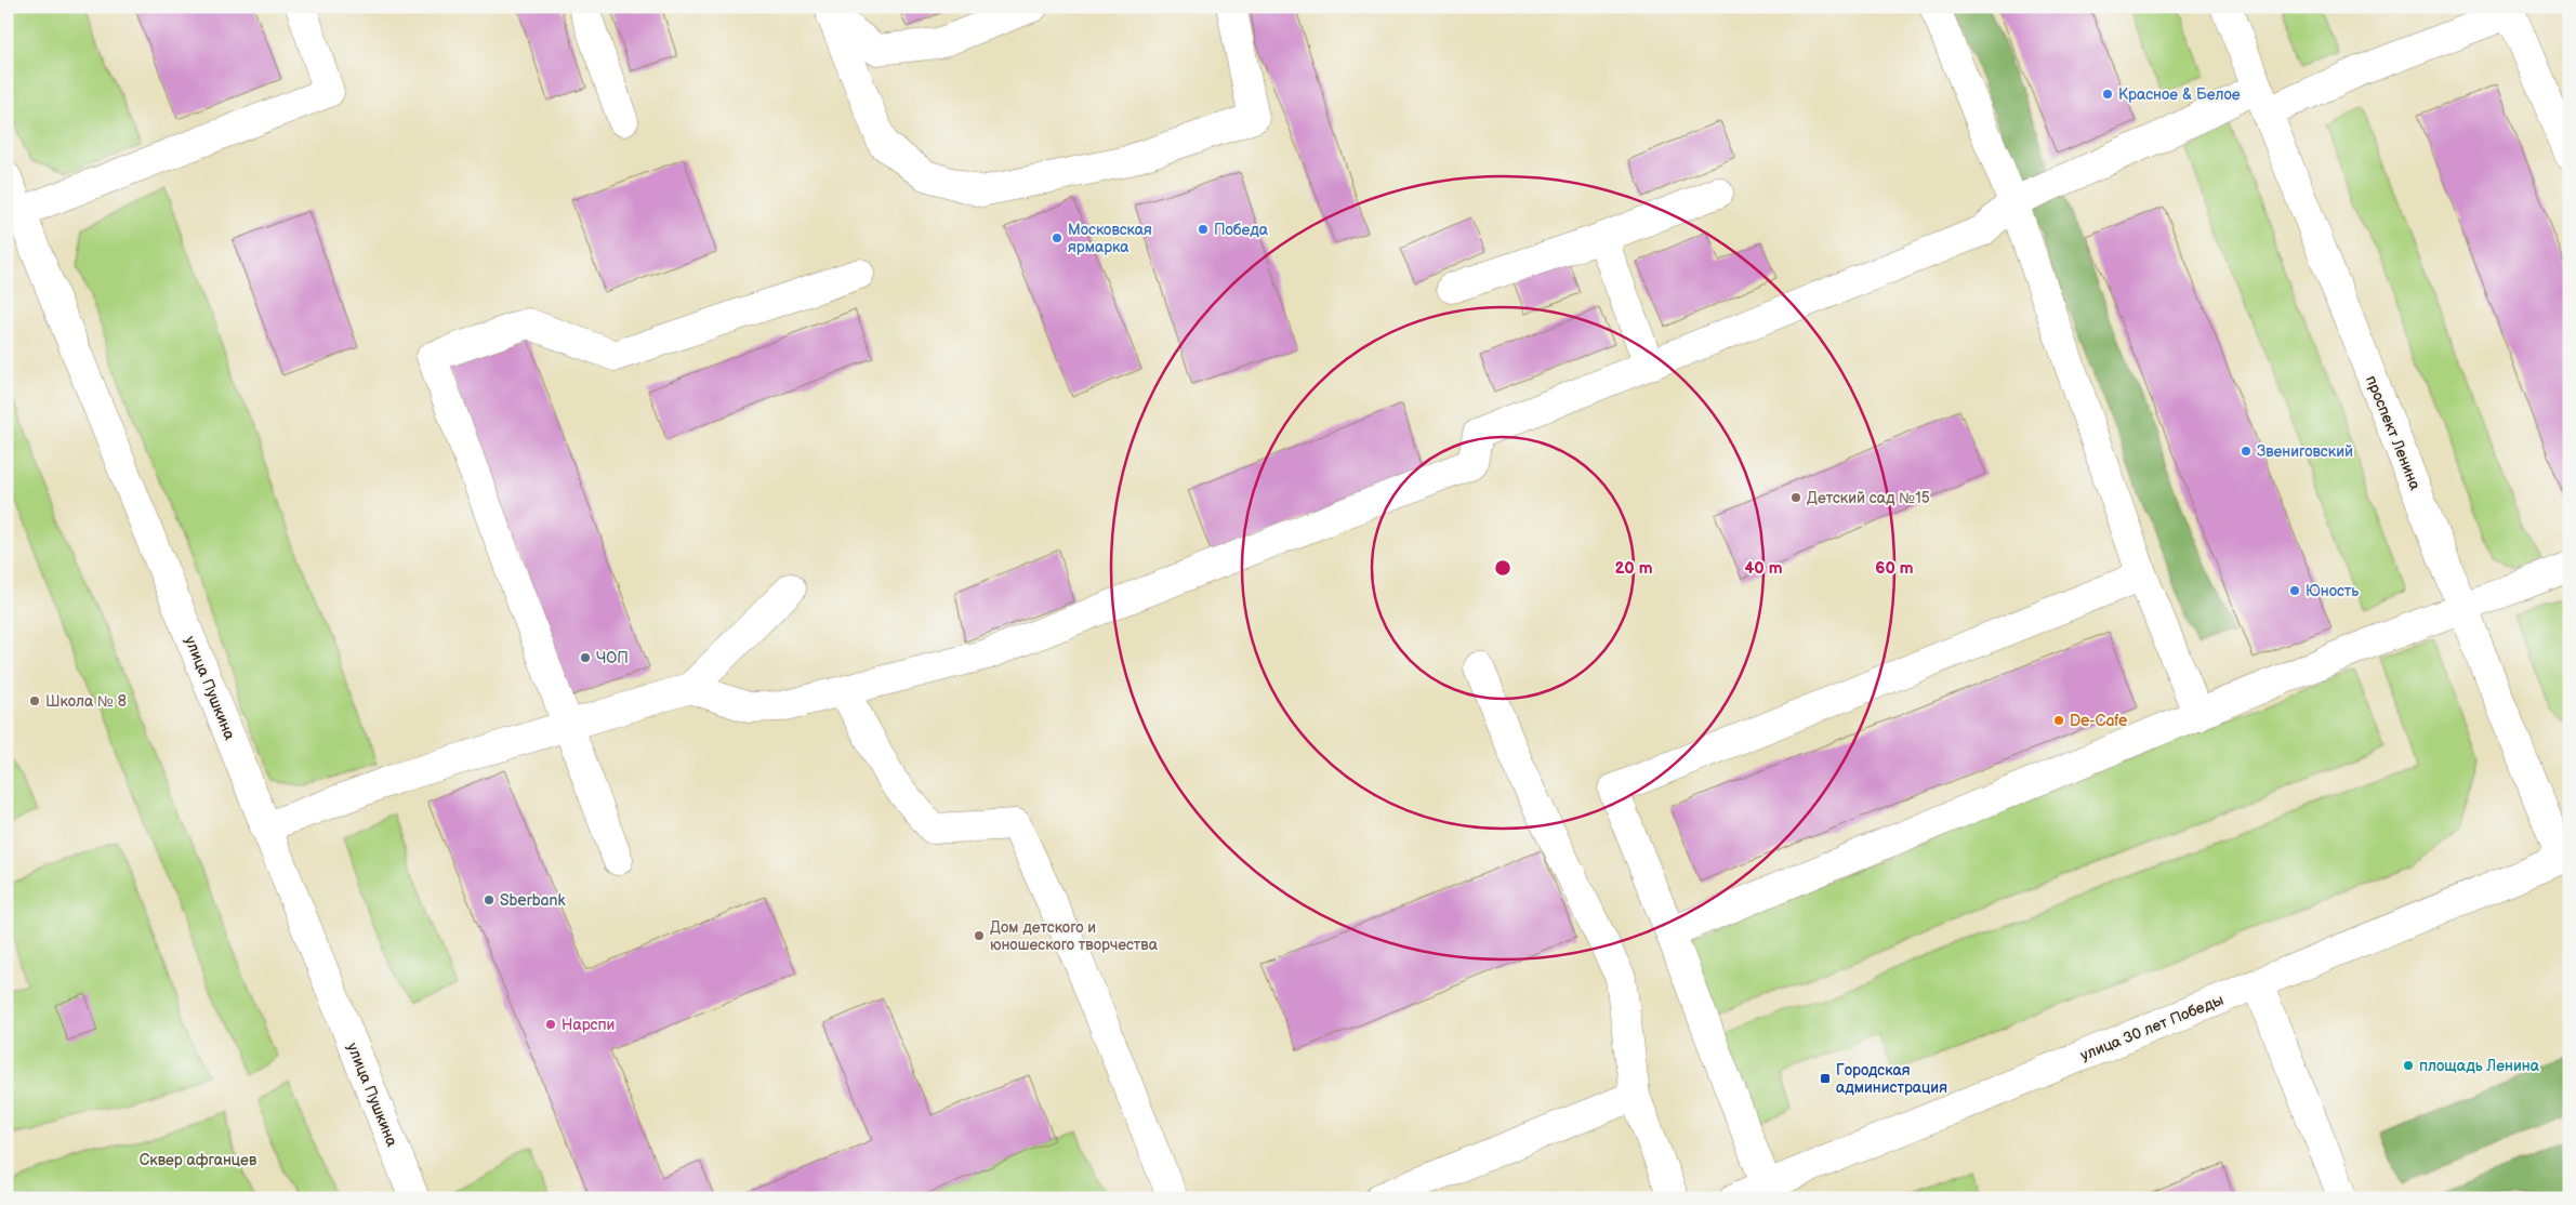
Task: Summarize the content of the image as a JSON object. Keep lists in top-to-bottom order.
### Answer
{
  "streets": {
    "street": ["проспект Ленина", "улица Пушкина", "улица 30 лет Победы"]
  },
  "crossings": [
    ["проспект Ленина", "улица 30 лет Победы"]
  ],
  "parks": ["Сквер афганцев"],
  "places": {
    "other": [
      "Красное & Белое",
      "Победа",
      "Московская ярмарка",
      "Звениговский",
      "Детский сад №15",
      "Юность",
      "ЧОП",
      "Школа № 8",
      "De-Cafe",
      "Sberbank",
      "Дом детского и юношеского творчества",
      "Нарспи",
      "площадь Ленина"
    ],
    "transit": ["Городская администрация"]
  },
  "rings": ["20 m", "40 m", "60 m"]
}
